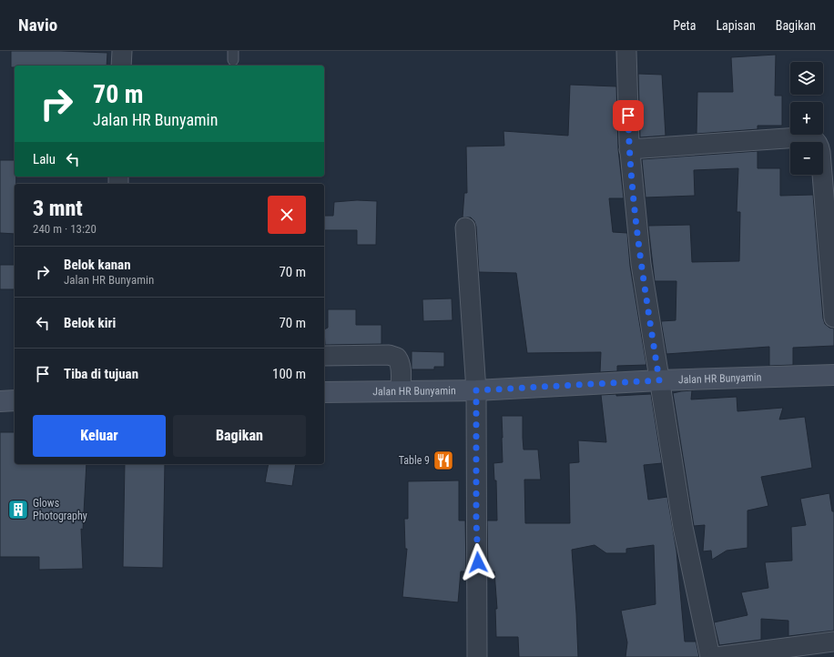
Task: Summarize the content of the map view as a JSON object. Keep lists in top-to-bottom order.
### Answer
{
  "streets": {
    "main road": ["Jalan HR Bunyamin"]
  },
  "places": {
    "restaurant": ["Table 9"],
    "building": ["Glows Photography"]
  },
  "page": {
    "header": "Navio",
    "nav": ["Peta", "Lapisan", "Bagikan"],
    "map_buttons": ["+", "−"],
    "turn": ["70 m", "Jalan HR Bunyamin"],
    "then": "Lalu",
    "heading": ["3 mnt", "240 m · 13:20"],
    "list": [
      {
        "name": "Belok kanan",
        "note": "Jalan HR Bunyamin",
        "value": "70 m"
      },
      {
        "name": "Belok kiri",
        "value": "70 m"
      },
      {
        "name": "Tiba di tujuan",
        "value": "100 m"
      }
    ],
    "buttons": ["Keluar", "Bagikan"]
  }
}
